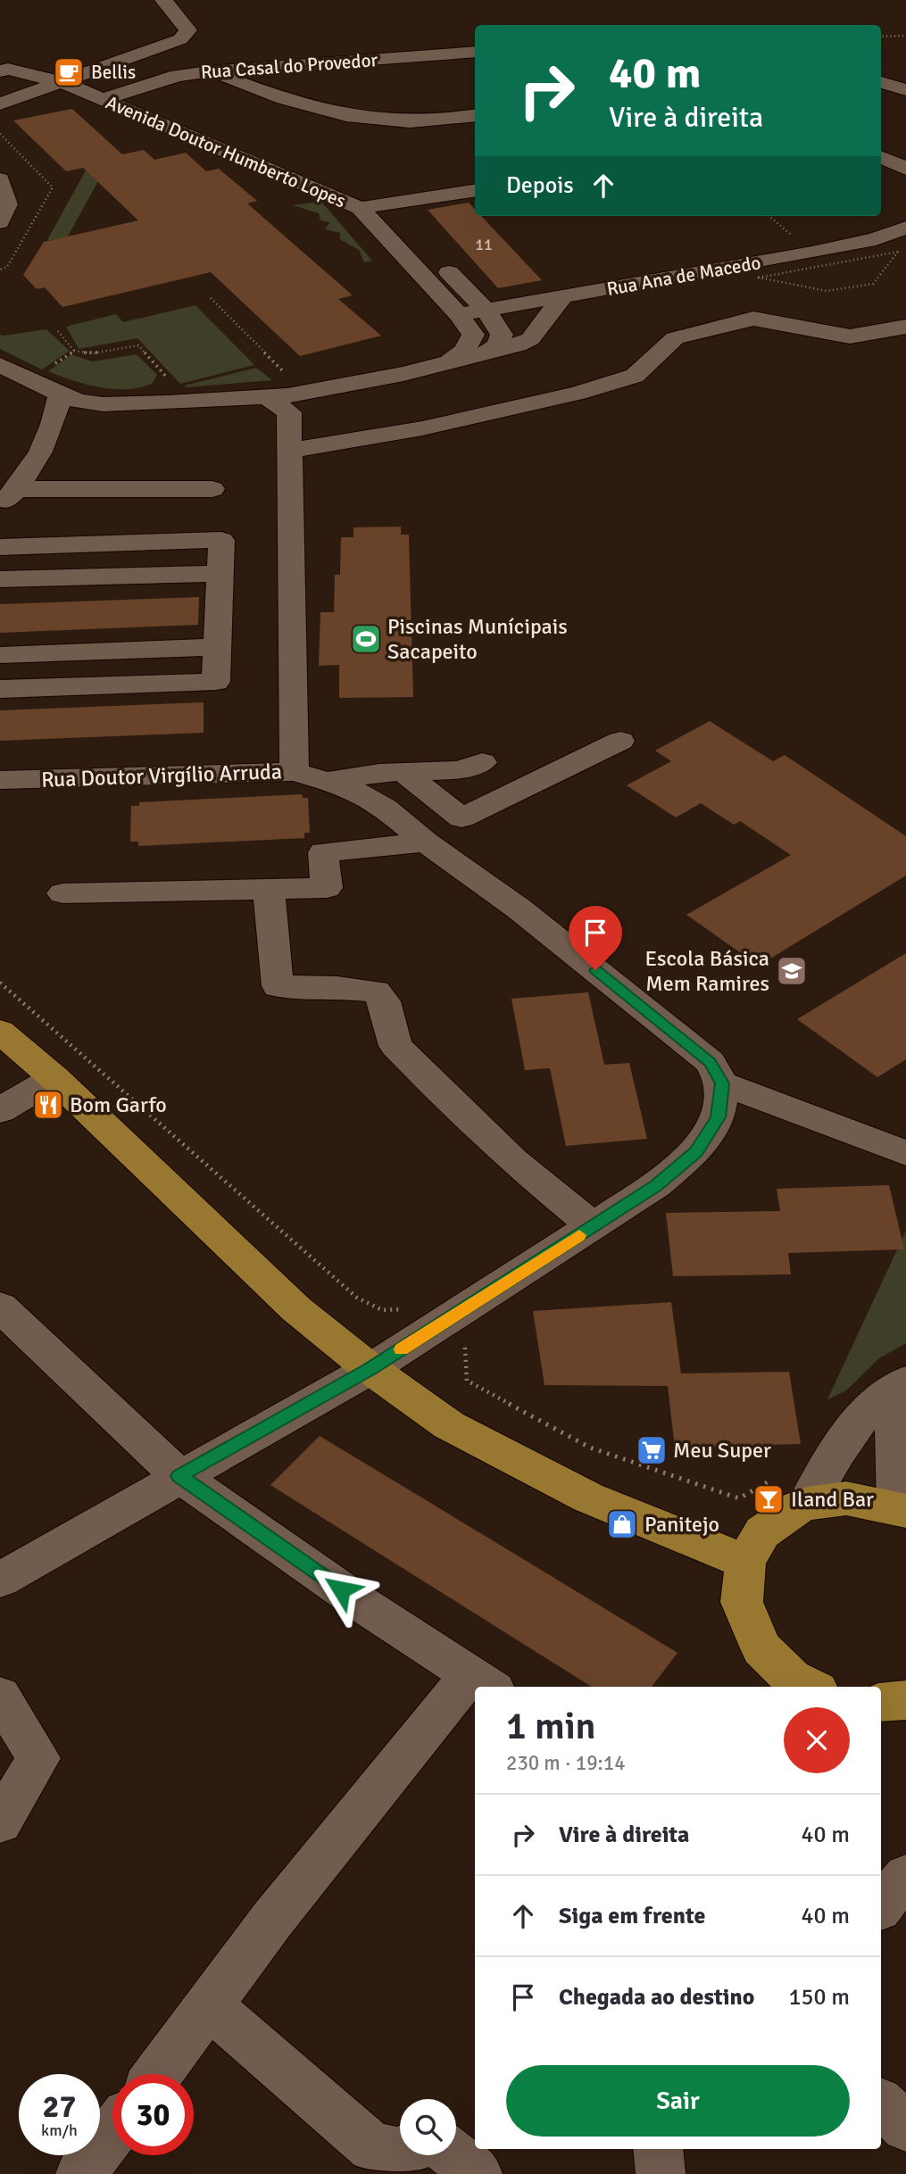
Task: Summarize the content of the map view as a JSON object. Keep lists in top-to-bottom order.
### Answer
{
  "streets": {
    "street": [
      "Rua Casal do Provedor",
      "Avenida Doutor Humberto Lopes",
      "Rua Ana de Macedo",
      "Rua Doutor Virgílio Arruda"
    ]
  },
  "crossings": [
    ["Rua Casal do Provedor", "Avenida Doutor Humberto Lopes"],
    ["Avenida Doutor Humberto Lopes", "Rua Ana de Macedo"]
  ],
  "places": {
    "cafe": ["Bellis"],
    "sports": ["Piscinas Munícipais Sacapeito"],
    "school or university": ["Escola Básica Mem Ramires"],
    "restaurant": ["Bom Garfo"],
    "supermarket": ["Meu Super"],
    "bar": ["Iland Bar"],
    "shop": ["Panitejo"]
  },
  "house_numbers": ["11"],
  "page": {
    "turn": ["40 m", "Vire à direita"],
    "then": "Depois",
    "heading": ["1 min", "230 m · 19:14"],
    "list": [
      {
        "name": "Vire à direita",
        "value": "40 m"
      },
      {
        "name": "Siga em frente",
        "value": "40 m"
      },
      {
        "name": "Chegada ao destino",
        "value": "150 m"
      }
    ],
    "buttons": "Sair",
    "speed": "27 km/h",
    "limit": "30"
  }
}
